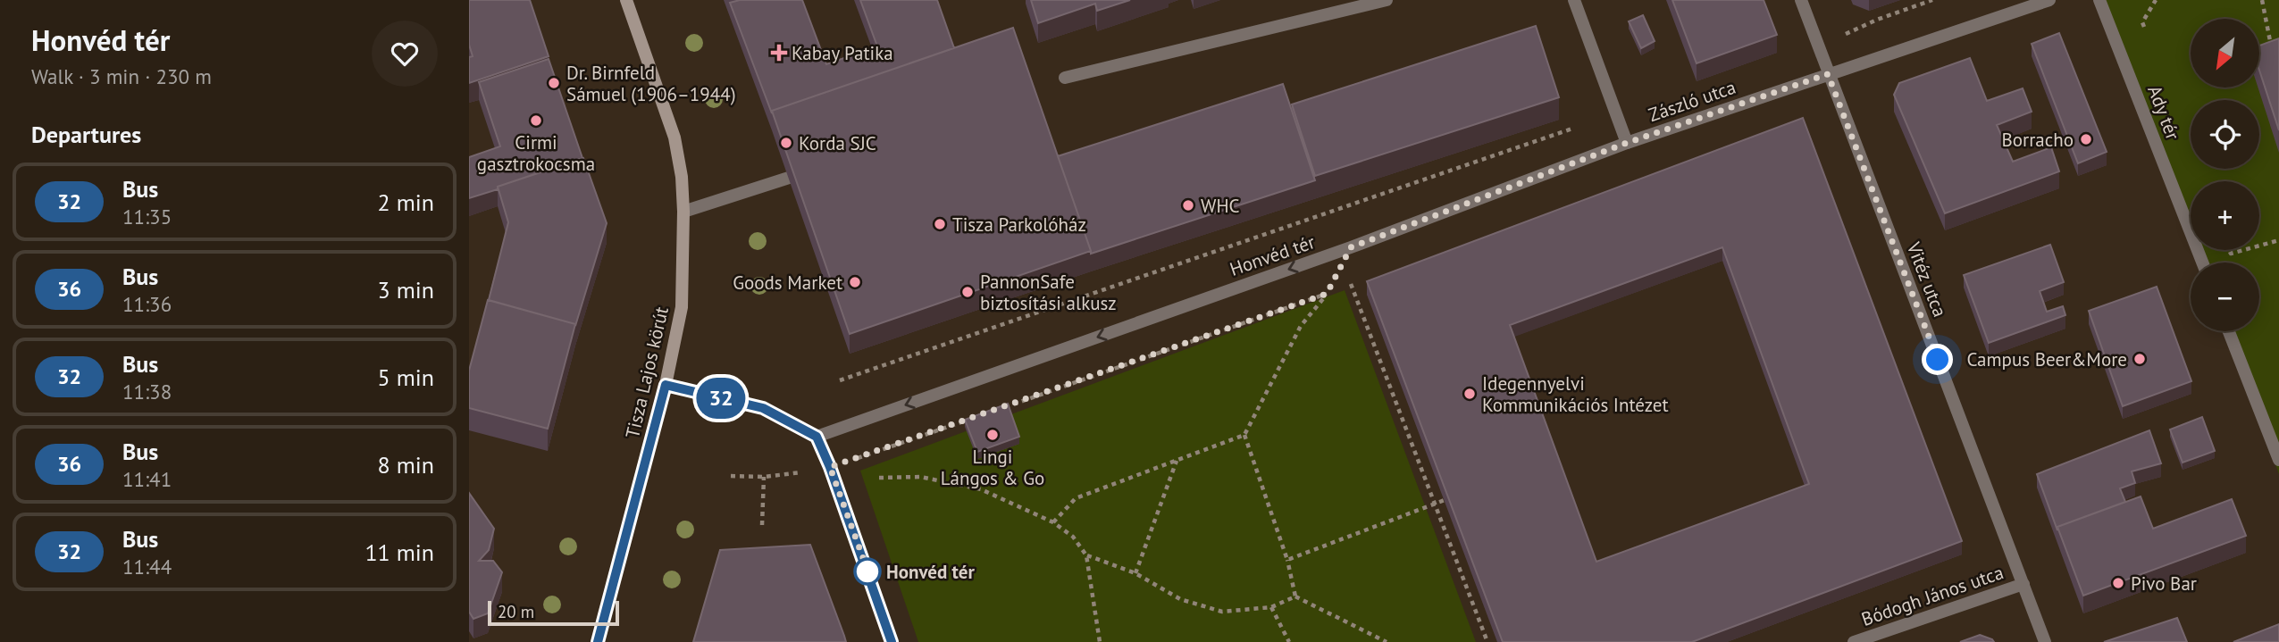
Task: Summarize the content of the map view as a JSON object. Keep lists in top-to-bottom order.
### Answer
{
  "streets": {
    "street": [
      "Zászló utca",
      "Ady tér",
      "Honvéd tér",
      "Vitéz utca",
      "Tisza Lajos körút",
      "Bódogh János utca"
    ]
  },
  "crossings": [
    ["Zászló utca", "Honvéd tér"],
    ["Zászló utca", "Vitéz utca"],
    ["Vitéz utca", "Bódogh János utca"]
  ],
  "one_way": ["Honvéd tér"],
  "places": {
    "health": ["Kabay Patika"],
    "other": [
      "Dr. Birnfeld Sámuel (1906–1944)",
      "Cirmi gasztrokocsma",
      "Borracho",
      "Korda SJC",
      "WHC",
      "Tisza Parkolóház",
      "Goods Market",
      "PannonSafe biztosítási alkusz",
      "Campus Beer&More",
      "Idegennyelvi Kommunikációs Intézet",
      "Lingi Lángos & Go",
      "Honvéd tér",
      "Pivo Bar"
    ]
  },
  "lines": ["bus line 32"],
  "scale_bar": "20 m",
  "north": "bottom left",
  "page": {
    "heading": [
      ["Honvéd tér", "Walk · 3 min · 230 m"],
      "Departures"
    ],
    "on_map": "32",
    "map_buttons": ["+", "−"],
    "list": [
      {
        "mark": "32",
        "name": "Bus",
        "note": "11:35",
        "value": "2 min"
      },
      {
        "mark": "36",
        "name": "Bus",
        "note": "11:36",
        "value": "3 min"
      },
      {
        "mark": "32",
        "name": "Bus",
        "note": "11:38",
        "value": "5 min"
      },
      {
        "mark": "36",
        "name": "Bus",
        "note": "11:41",
        "value": "8 min"
      },
      {
        "mark": "32",
        "name": "Bus",
        "note": "11:44",
        "value": "11 min"
      }
    ],
    "scale": "20 m"
  }
}
